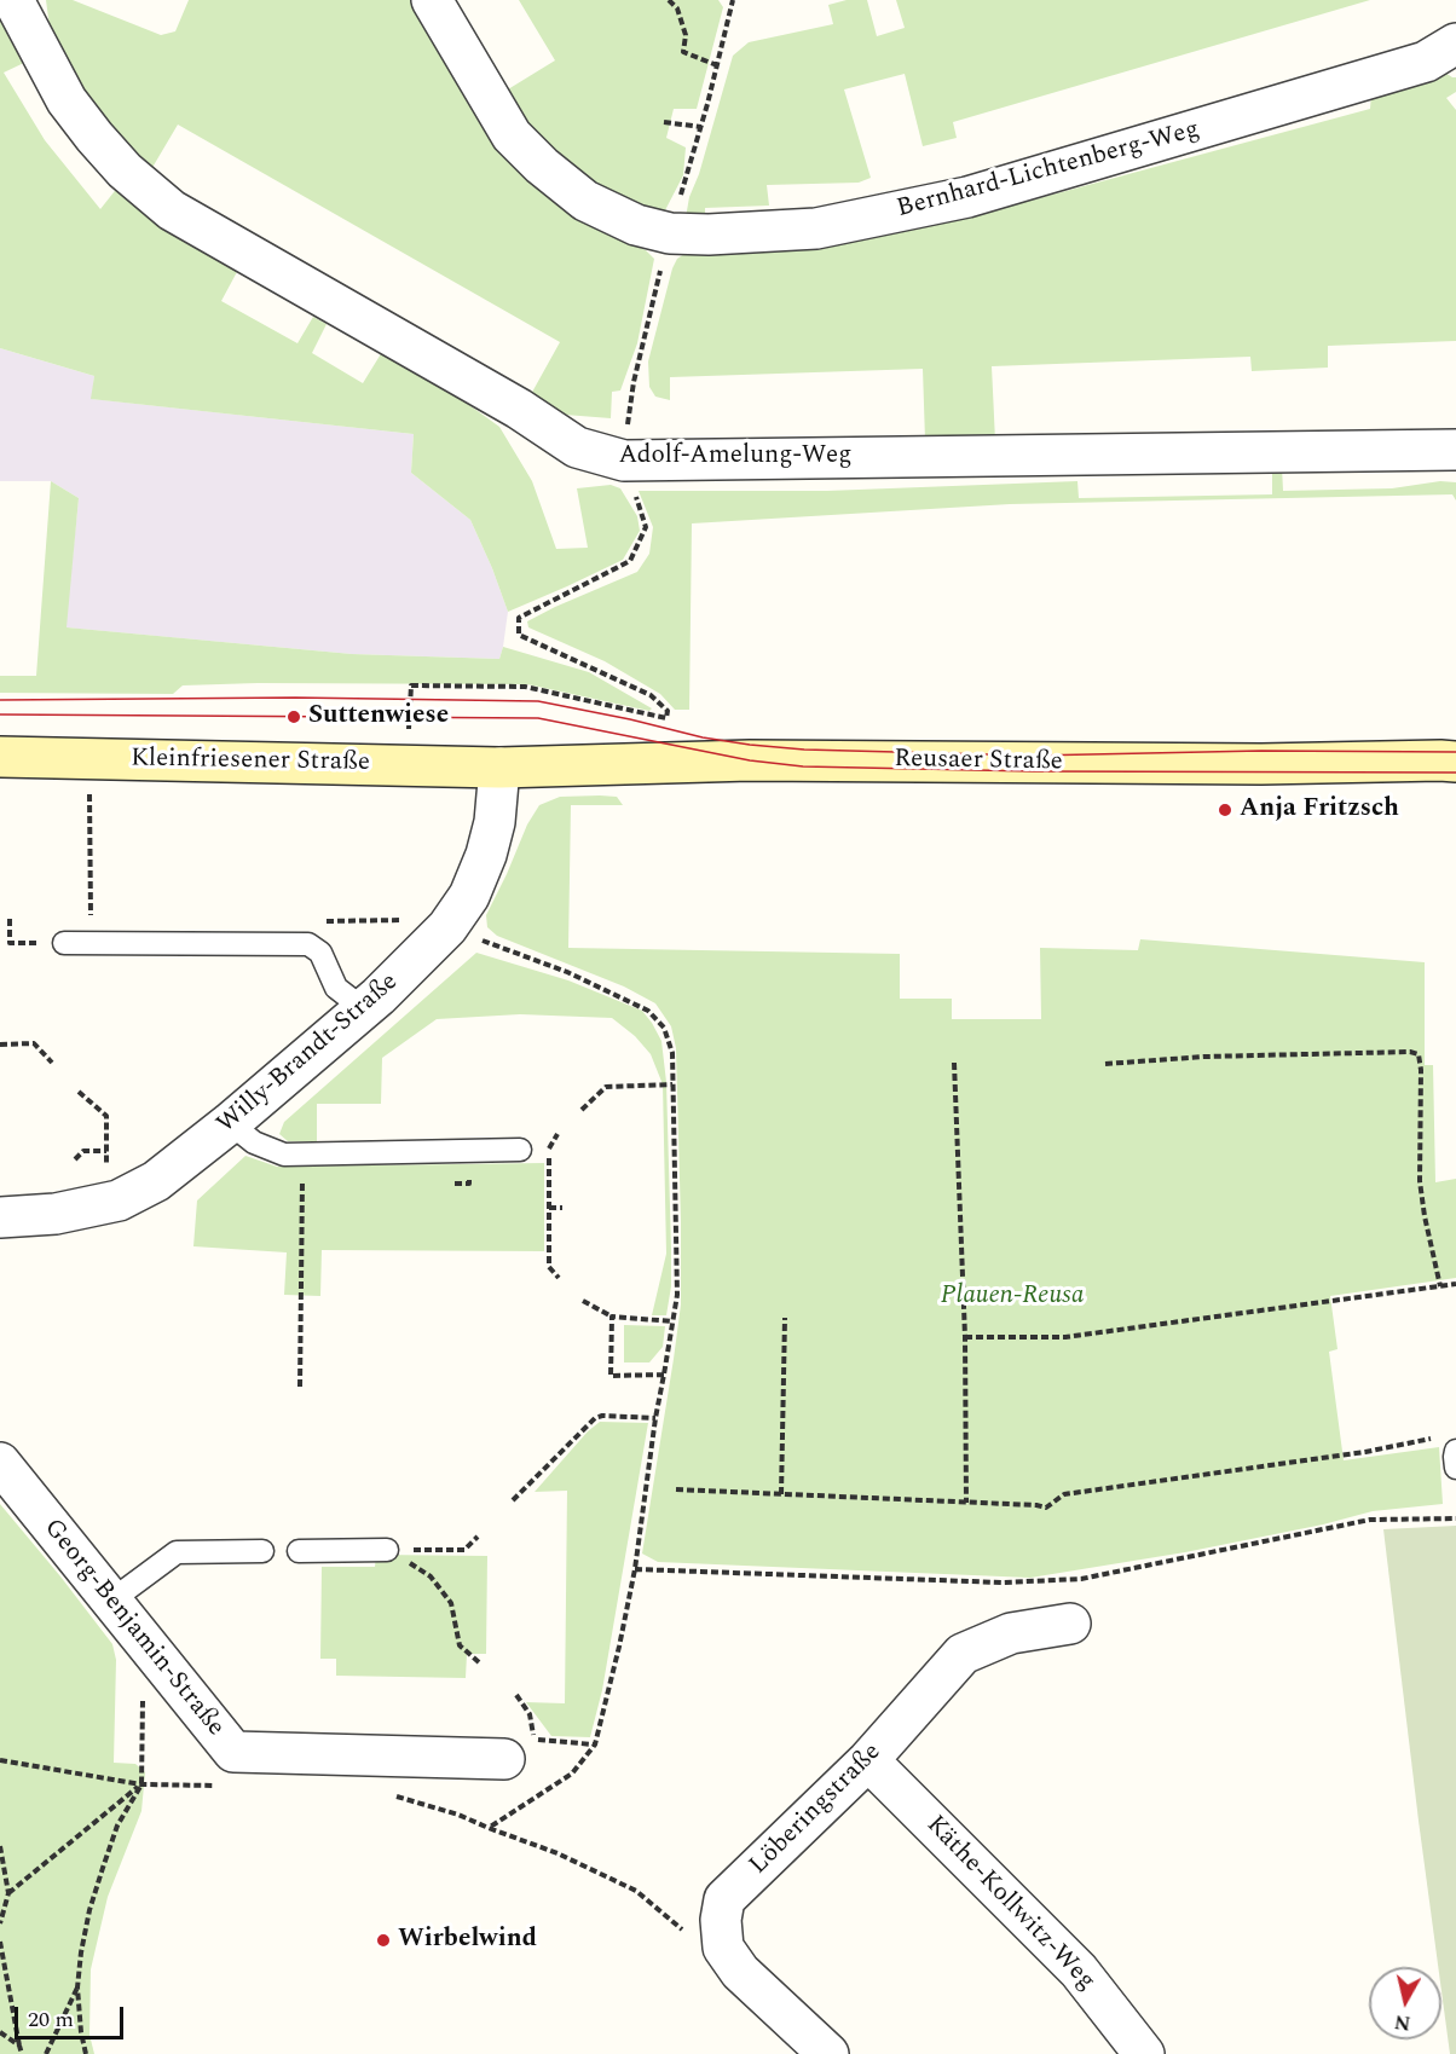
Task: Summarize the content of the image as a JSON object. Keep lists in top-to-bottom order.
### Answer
{
  "streets": {
    "street": [
      "Bernhard-Lichtenberg-Weg",
      "Adolf-Amelung-Weg",
      "Kleinfriesener Straße",
      "Reusaer Straße",
      "Willy-Brandt-Straße",
      "Georg-Benjamin-Straße",
      "Löberingstraße",
      "Käthe-Kollwitz-Weg"
    ]
  },
  "crossings": [
    ["Kleinfriesener Straße", "Reusaer Straße"],
    ["Kleinfriesener Straße", "Willy-Brandt-Straße"],
    ["Reusaer Straße", "Willy-Brandt-Straße"],
    ["Löberingstraße", "Käthe-Kollwitz-Weg"]
  ],
  "parks": ["Plauen-Reusa"],
  "places": ["Suttenwiese", "Anja Fritzsch", "Wirbelwind"],
  "scale_bar": "20 m",
  "north": "bottom"
}
